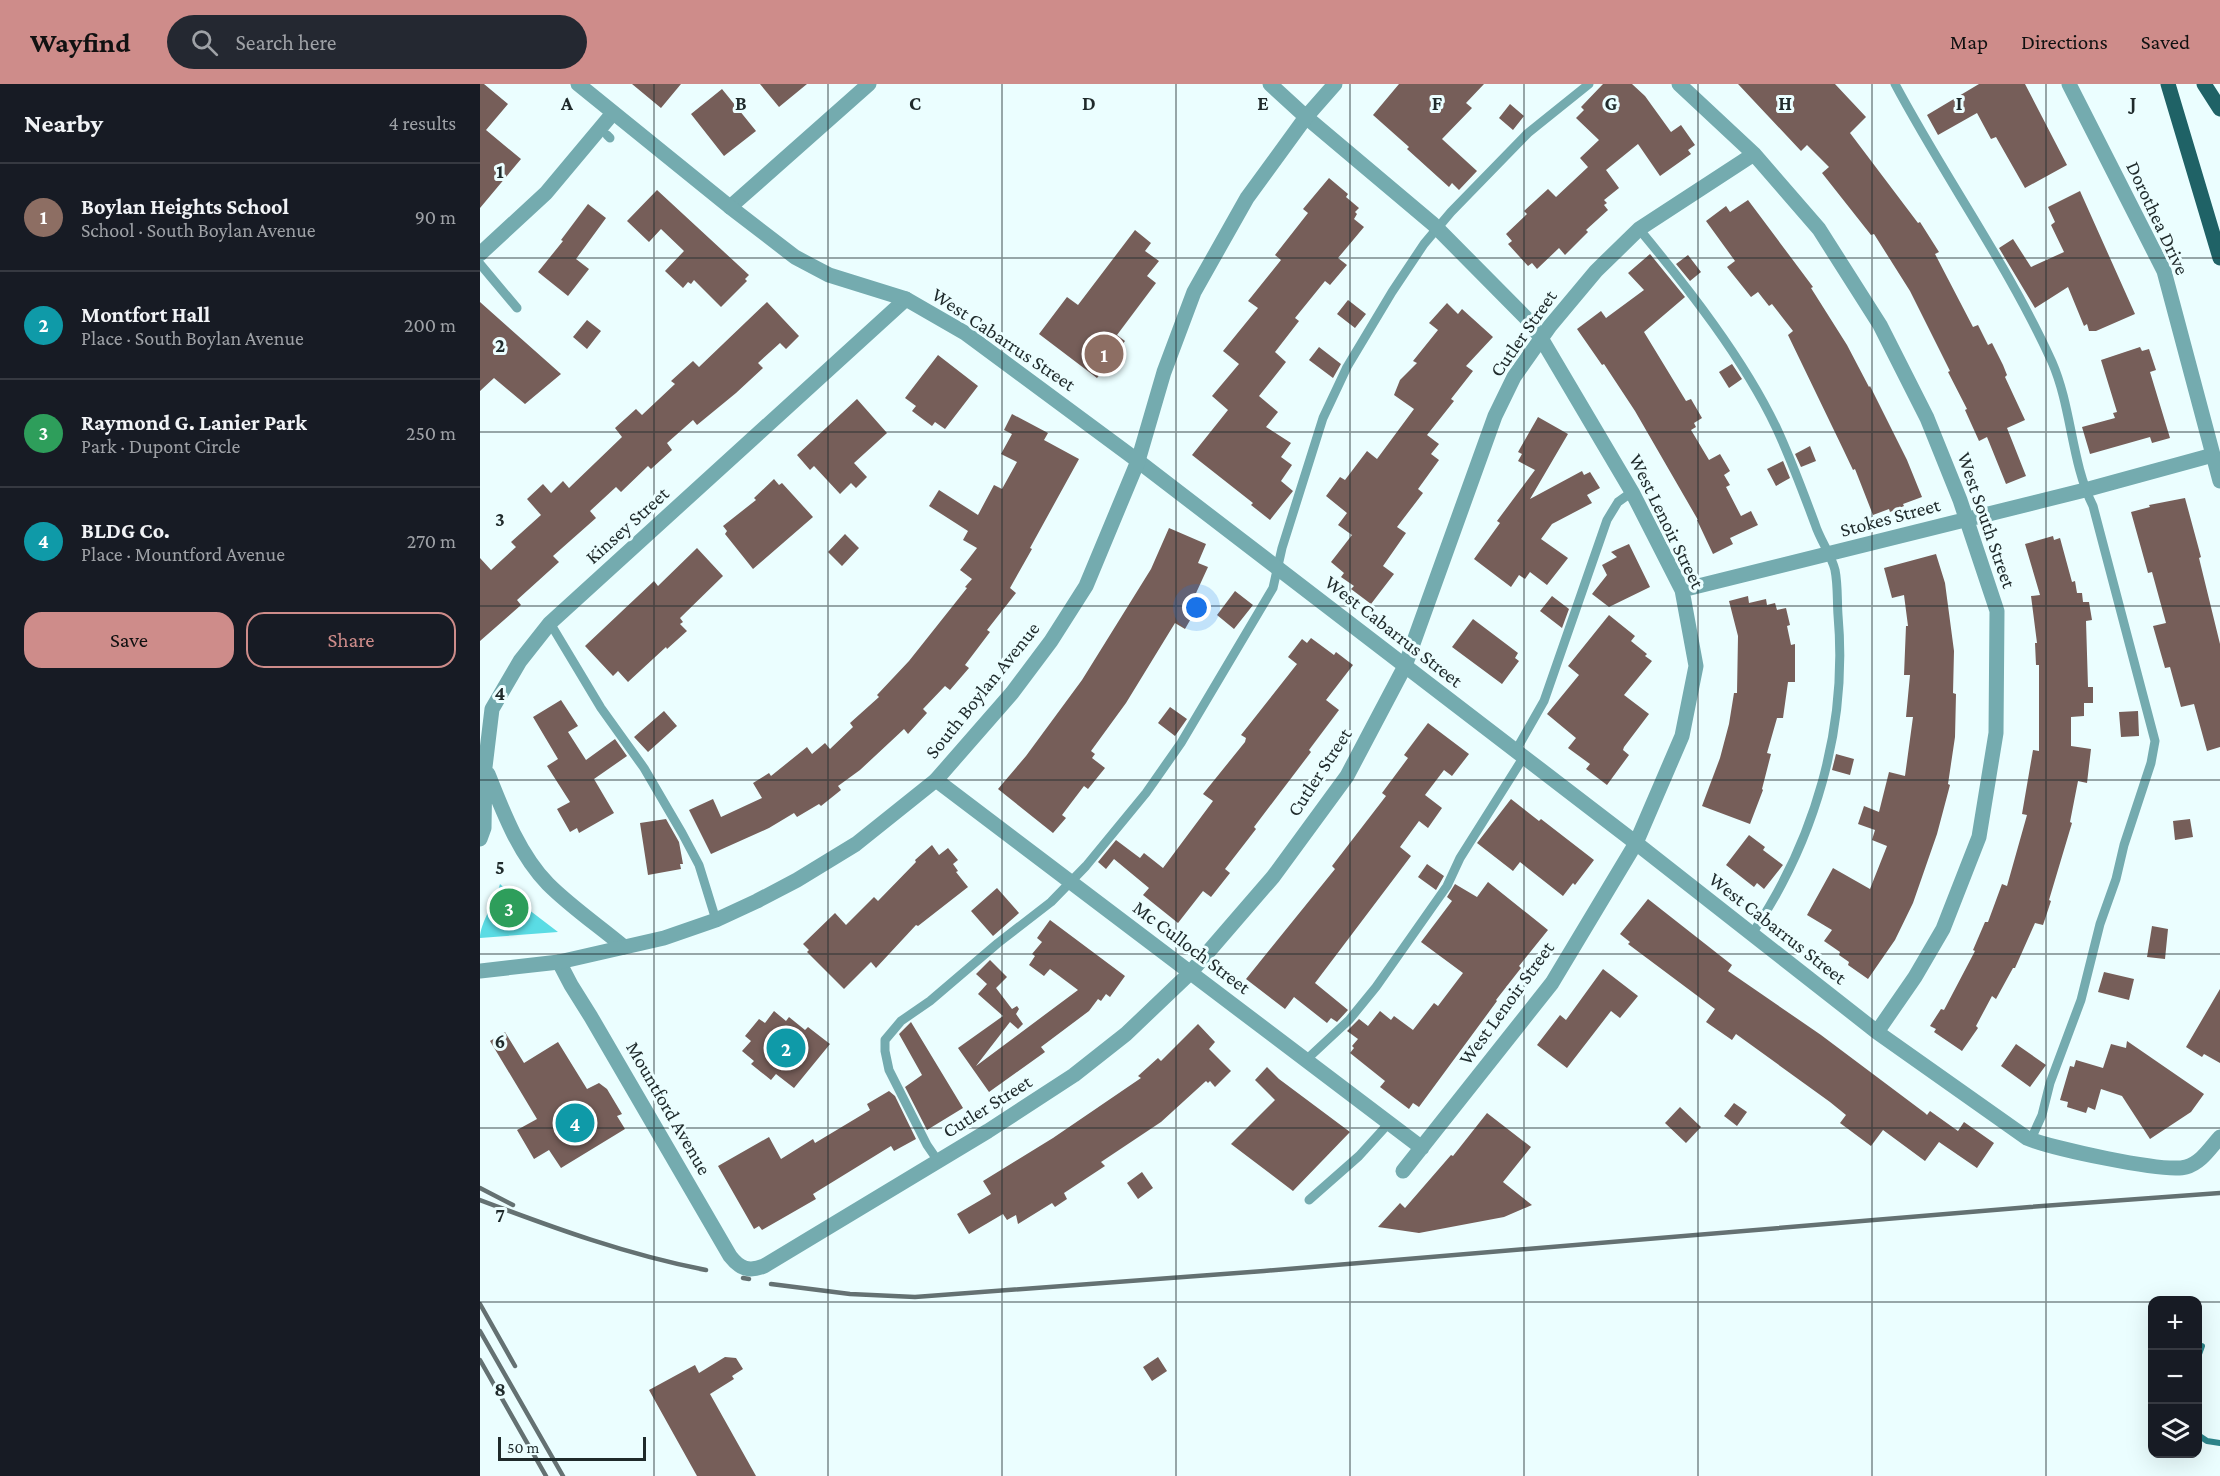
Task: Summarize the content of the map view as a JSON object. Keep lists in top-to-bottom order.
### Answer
{
  "streets": {
    "street": [
      "Dorothea Drive",
      "Cutler Street",
      "West Cabarrus Street",
      "Stokes Street",
      "West South Street",
      "West Lenoir Street",
      "Kinsey Street",
      "South Boylan Avenue",
      "Mc Culloch Street",
      "Mountford Avenue"
    ]
  },
  "crossings": [
    ["Dorothea Drive", "Stokes Street"],
    ["Cutler Street", "West Cabarrus Street"],
    ["Cutler Street", "West South Street"],
    ["Cutler Street", "West Lenoir Street"],
    ["Cutler Street", "Mc Culloch Street"],
    ["Cutler Street", "Mountford Avenue"],
    ["West Cabarrus Street", "West South Street"],
    ["West Cabarrus Street", "West Lenoir Street"],
    ["West Cabarrus Street", "Kinsey Street"],
    ["West Cabarrus Street", "South Boylan Avenue"],
    ["Stokes Street", "West South Street"],
    ["Stokes Street", "West Lenoir Street"],
    ["West Lenoir Street", "South Boylan Avenue"],
    ["West Lenoir Street", "Mc Culloch Street"],
    ["South Boylan Avenue", "Mc Culloch Street"],
    ["South Boylan Avenue", "Mountford Avenue"]
  ],
  "scale_bar": "50 m",
  "page": {
    "header": "Wayfind",
    "search": "Search here",
    "nav": ["Map", "Directions", "Saved"],
    "heading": ["Nearby", "4 results"],
    "list": [
      {
        "mark": "1",
        "name": "Boylan Heights School",
        "note": "School · South Boylan Avenue",
        "value": "90 m"
      },
      {
        "mark": "2",
        "name": "Montfort Hall",
        "note": "Place · South Boylan Avenue",
        "value": "200 m"
      },
      {
        "mark": "3",
        "name": "Raymond G. Lanier Park",
        "note": "Park · Dupont Circle",
        "value": "250 m"
      },
      {
        "mark": "4",
        "name": "BLDG Co.",
        "note": "Place · Mountford Avenue",
        "value": "270 m"
      }
    ],
    "pins": [
      "1",
      "3",
      "2",
      "4"
    ],
    "buttons": ["Save", "Share"],
    "map_buttons": ["+", "−"],
    "scale": "50 m"
  },
  "grid": {
    "columns": [
      "A",
      "B",
      "C",
      "D",
      "E",
      "F",
      "G",
      "H",
      "I",
      "J"
    ],
    "rows": [
      "1",
      "2",
      "3",
      "4",
      "5",
      "6",
      "7",
      "8"
    ]
  }
}
